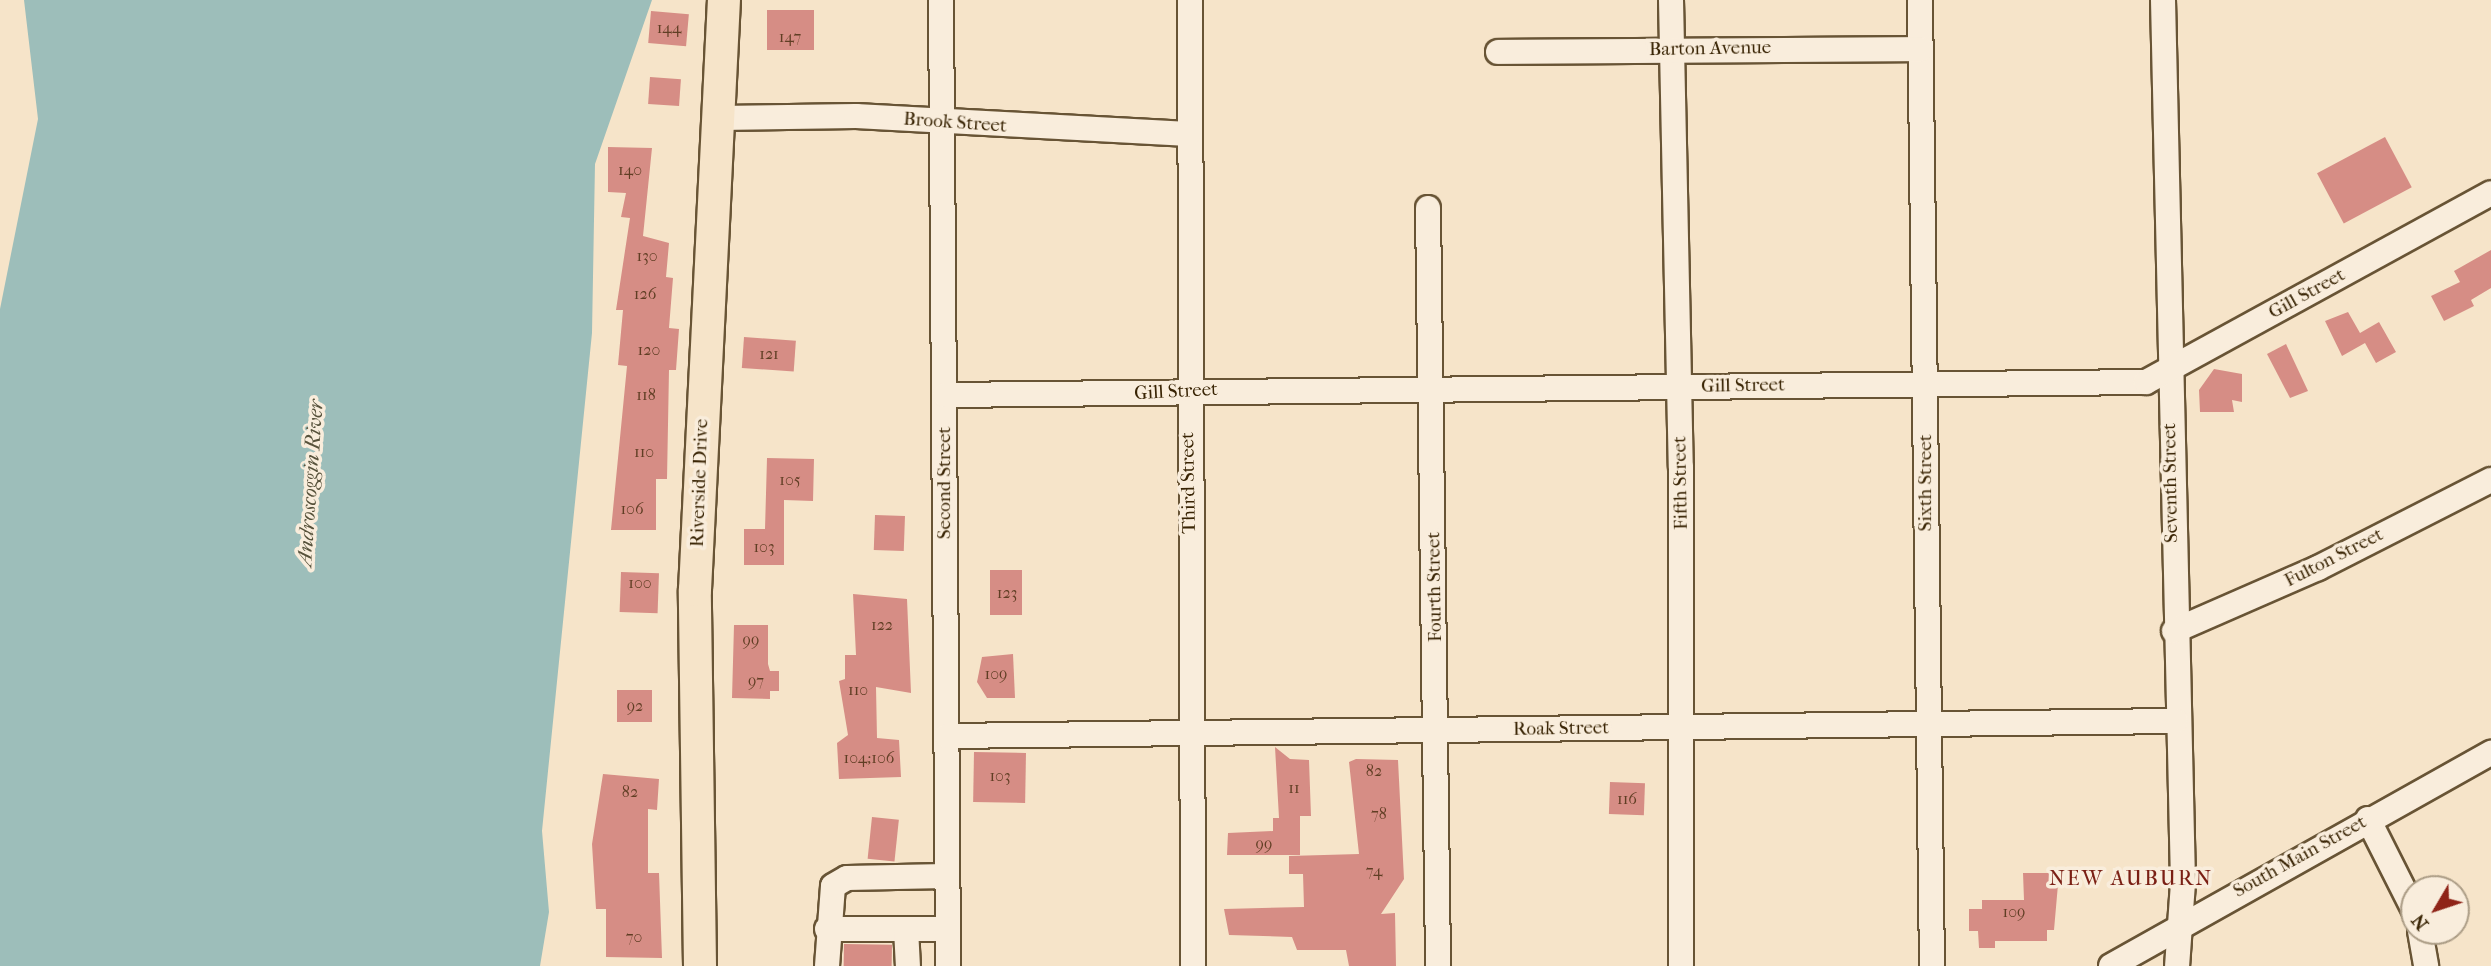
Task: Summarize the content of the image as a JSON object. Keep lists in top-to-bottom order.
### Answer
{
  "streets": {
    "main road": ["Riverside Drive"],
    "street": [
      "Barton Avenue",
      "Brook Street",
      "Gill Street",
      "Second Street",
      "Third Street",
      "Fifth Street",
      "Sixth Street",
      "Seventh Street",
      "Fulton Street",
      "Fourth Street",
      "Roak Street",
      "South Main Street"
    ]
  },
  "crossings": [
    ["Barton Avenue", "Fifth Street"],
    ["Barton Avenue", "Sixth Street"],
    ["Brook Street", "Riverside Drive"],
    ["Brook Street", "Second Street"],
    ["Brook Street", "Third Street"],
    ["Gill Street", "Second Street"],
    ["Gill Street", "Third Street"],
    ["Gill Street", "Fifth Street"],
    ["Gill Street", "Sixth Street"],
    ["Gill Street", "Seventh Street"],
    ["Gill Street", "Fourth Street"],
    ["Second Street", "Roak Street"],
    ["Third Street", "Roak Street"],
    ["Fifth Street", "Roak Street"],
    ["Sixth Street", "Roak Street"],
    ["Seventh Street", "Fulton Street"],
    ["Seventh Street", "Roak Street"],
    ["Seventh Street", "South Main Street"],
    ["Fourth Street", "Roak Street"]
  ],
  "districts": ["NEW AUBURN"],
  "water": ["Androscoggin River"],
  "house_numbers": [
    "144",
    "147",
    "140",
    "130",
    "126",
    "120",
    "121",
    "118",
    "110",
    "105",
    "106",
    "103",
    "100",
    "123",
    "122",
    "99",
    "109",
    "97",
    "110",
    "92",
    "104;106",
    "82",
    "103",
    "11",
    "82",
    "116",
    "78",
    "99",
    "74",
    "109",
    "70"
  ],
  "north": "bottom left"
}
